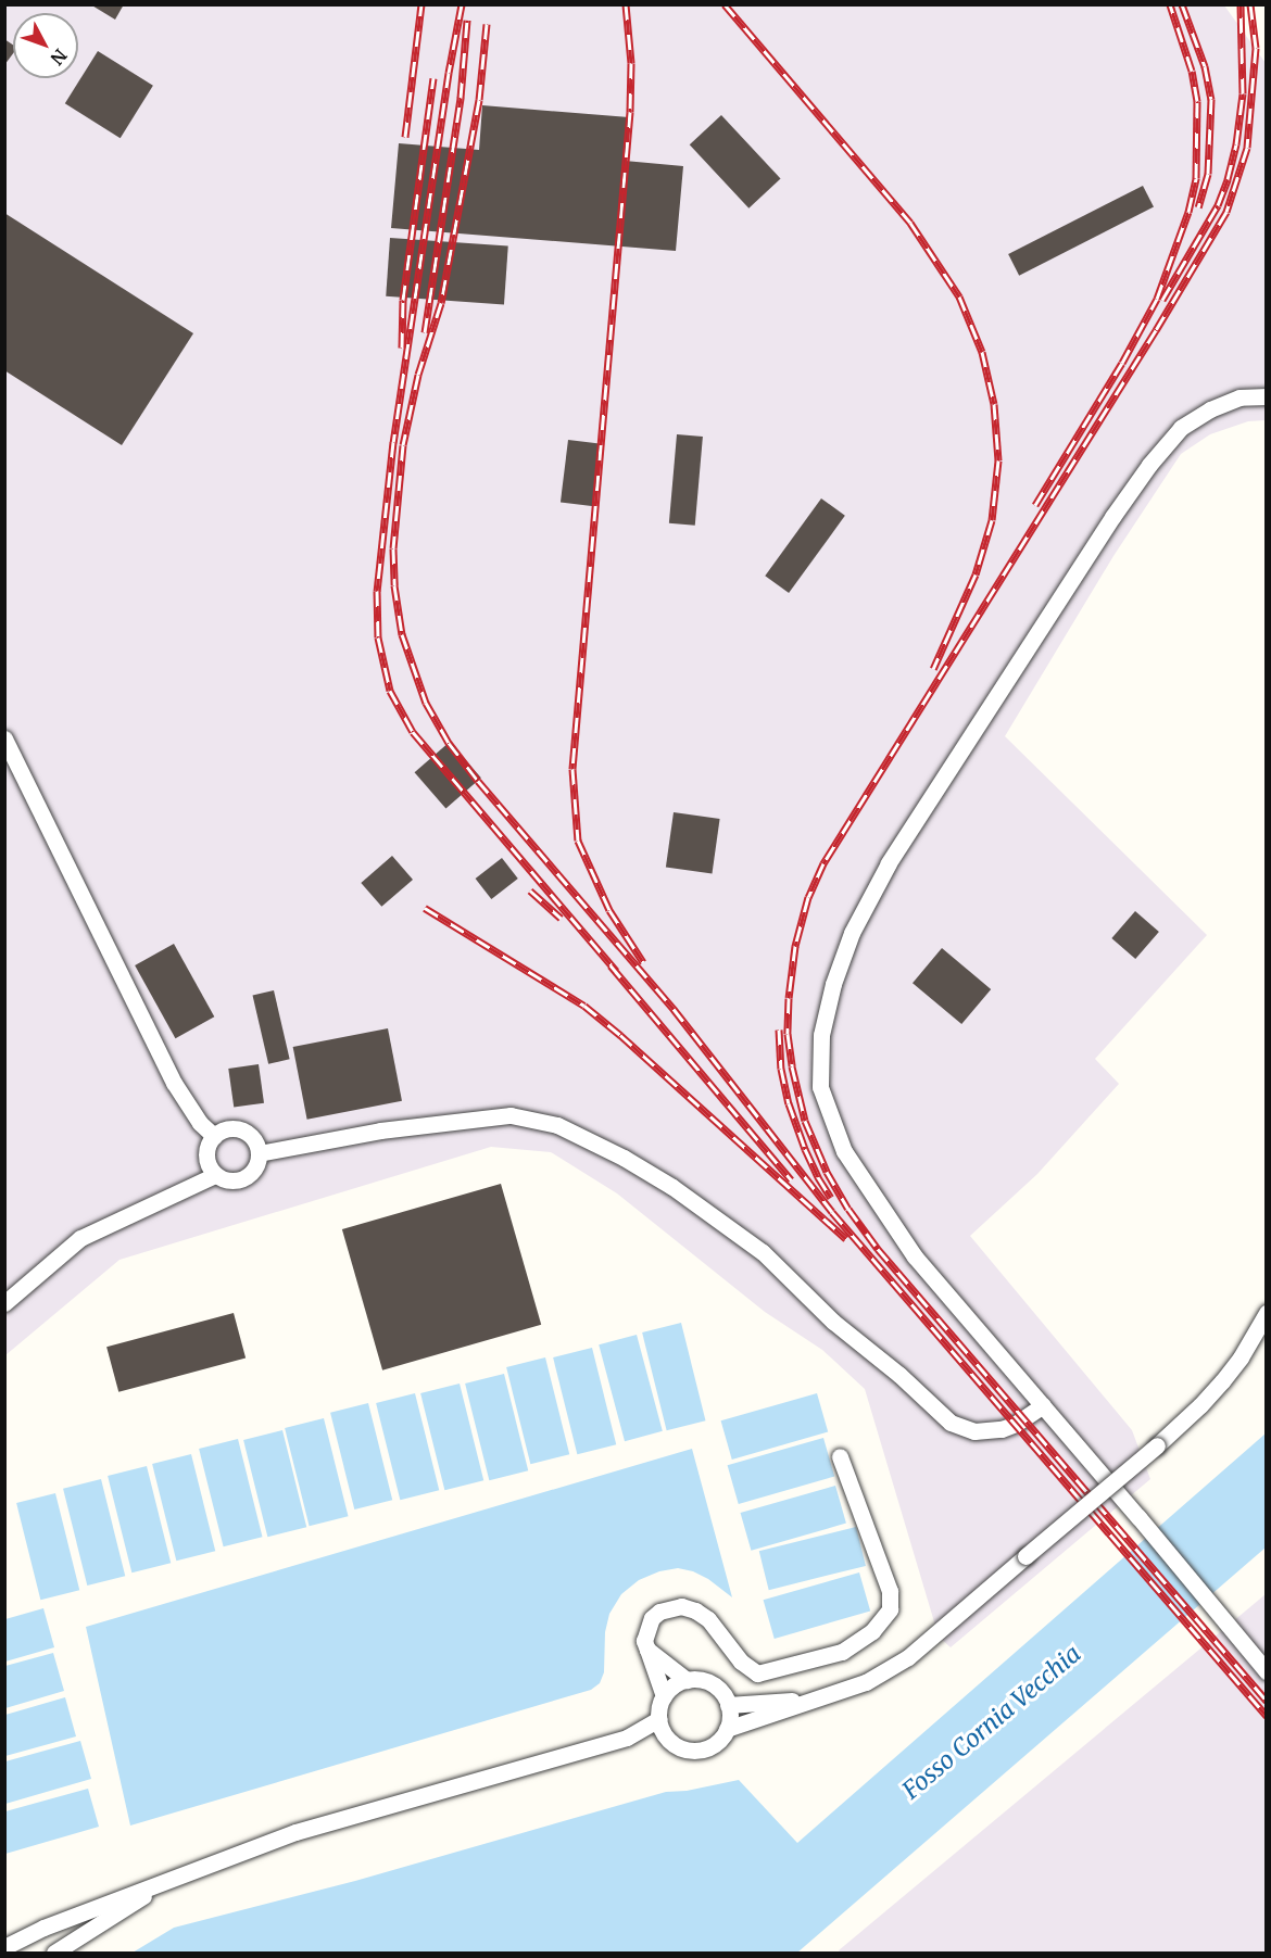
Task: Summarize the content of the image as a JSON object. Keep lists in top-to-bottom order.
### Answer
{
  "water": ["Fosso Cornia Vecchia"],
  "north": "bottom right"
}
